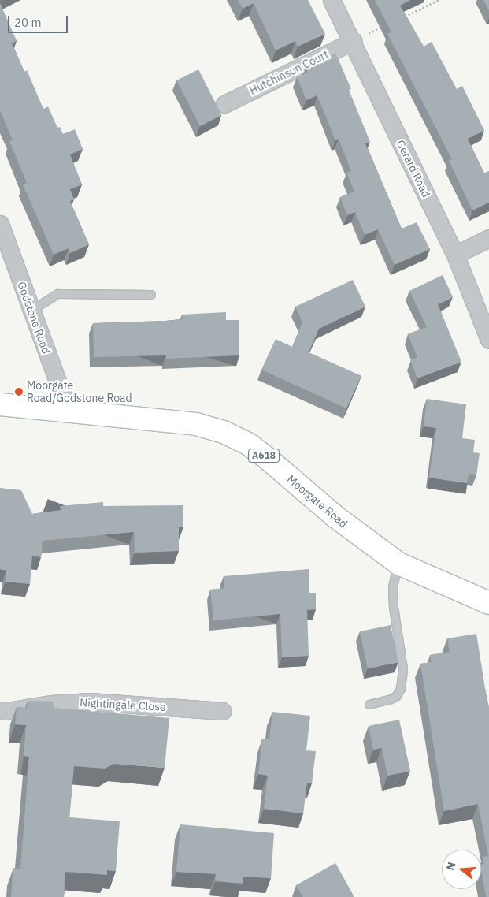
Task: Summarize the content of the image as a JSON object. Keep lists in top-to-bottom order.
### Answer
{
  "streets": {
    "main road": ["A618", "Moorgate Road"],
    "street": [
      "Hutchinson Court",
      "Gerard Road",
      "Godstone Road",
      "Nightingale Close"
    ]
  },
  "crossings": [
    ["Hutchinson Court", "Gerard Road"],
    ["Godstone Road", "Moorgate Road"]
  ],
  "places": ["Moorgate Road/Godstone Road"],
  "scale_bar": "20 m",
  "north": "left"
}
